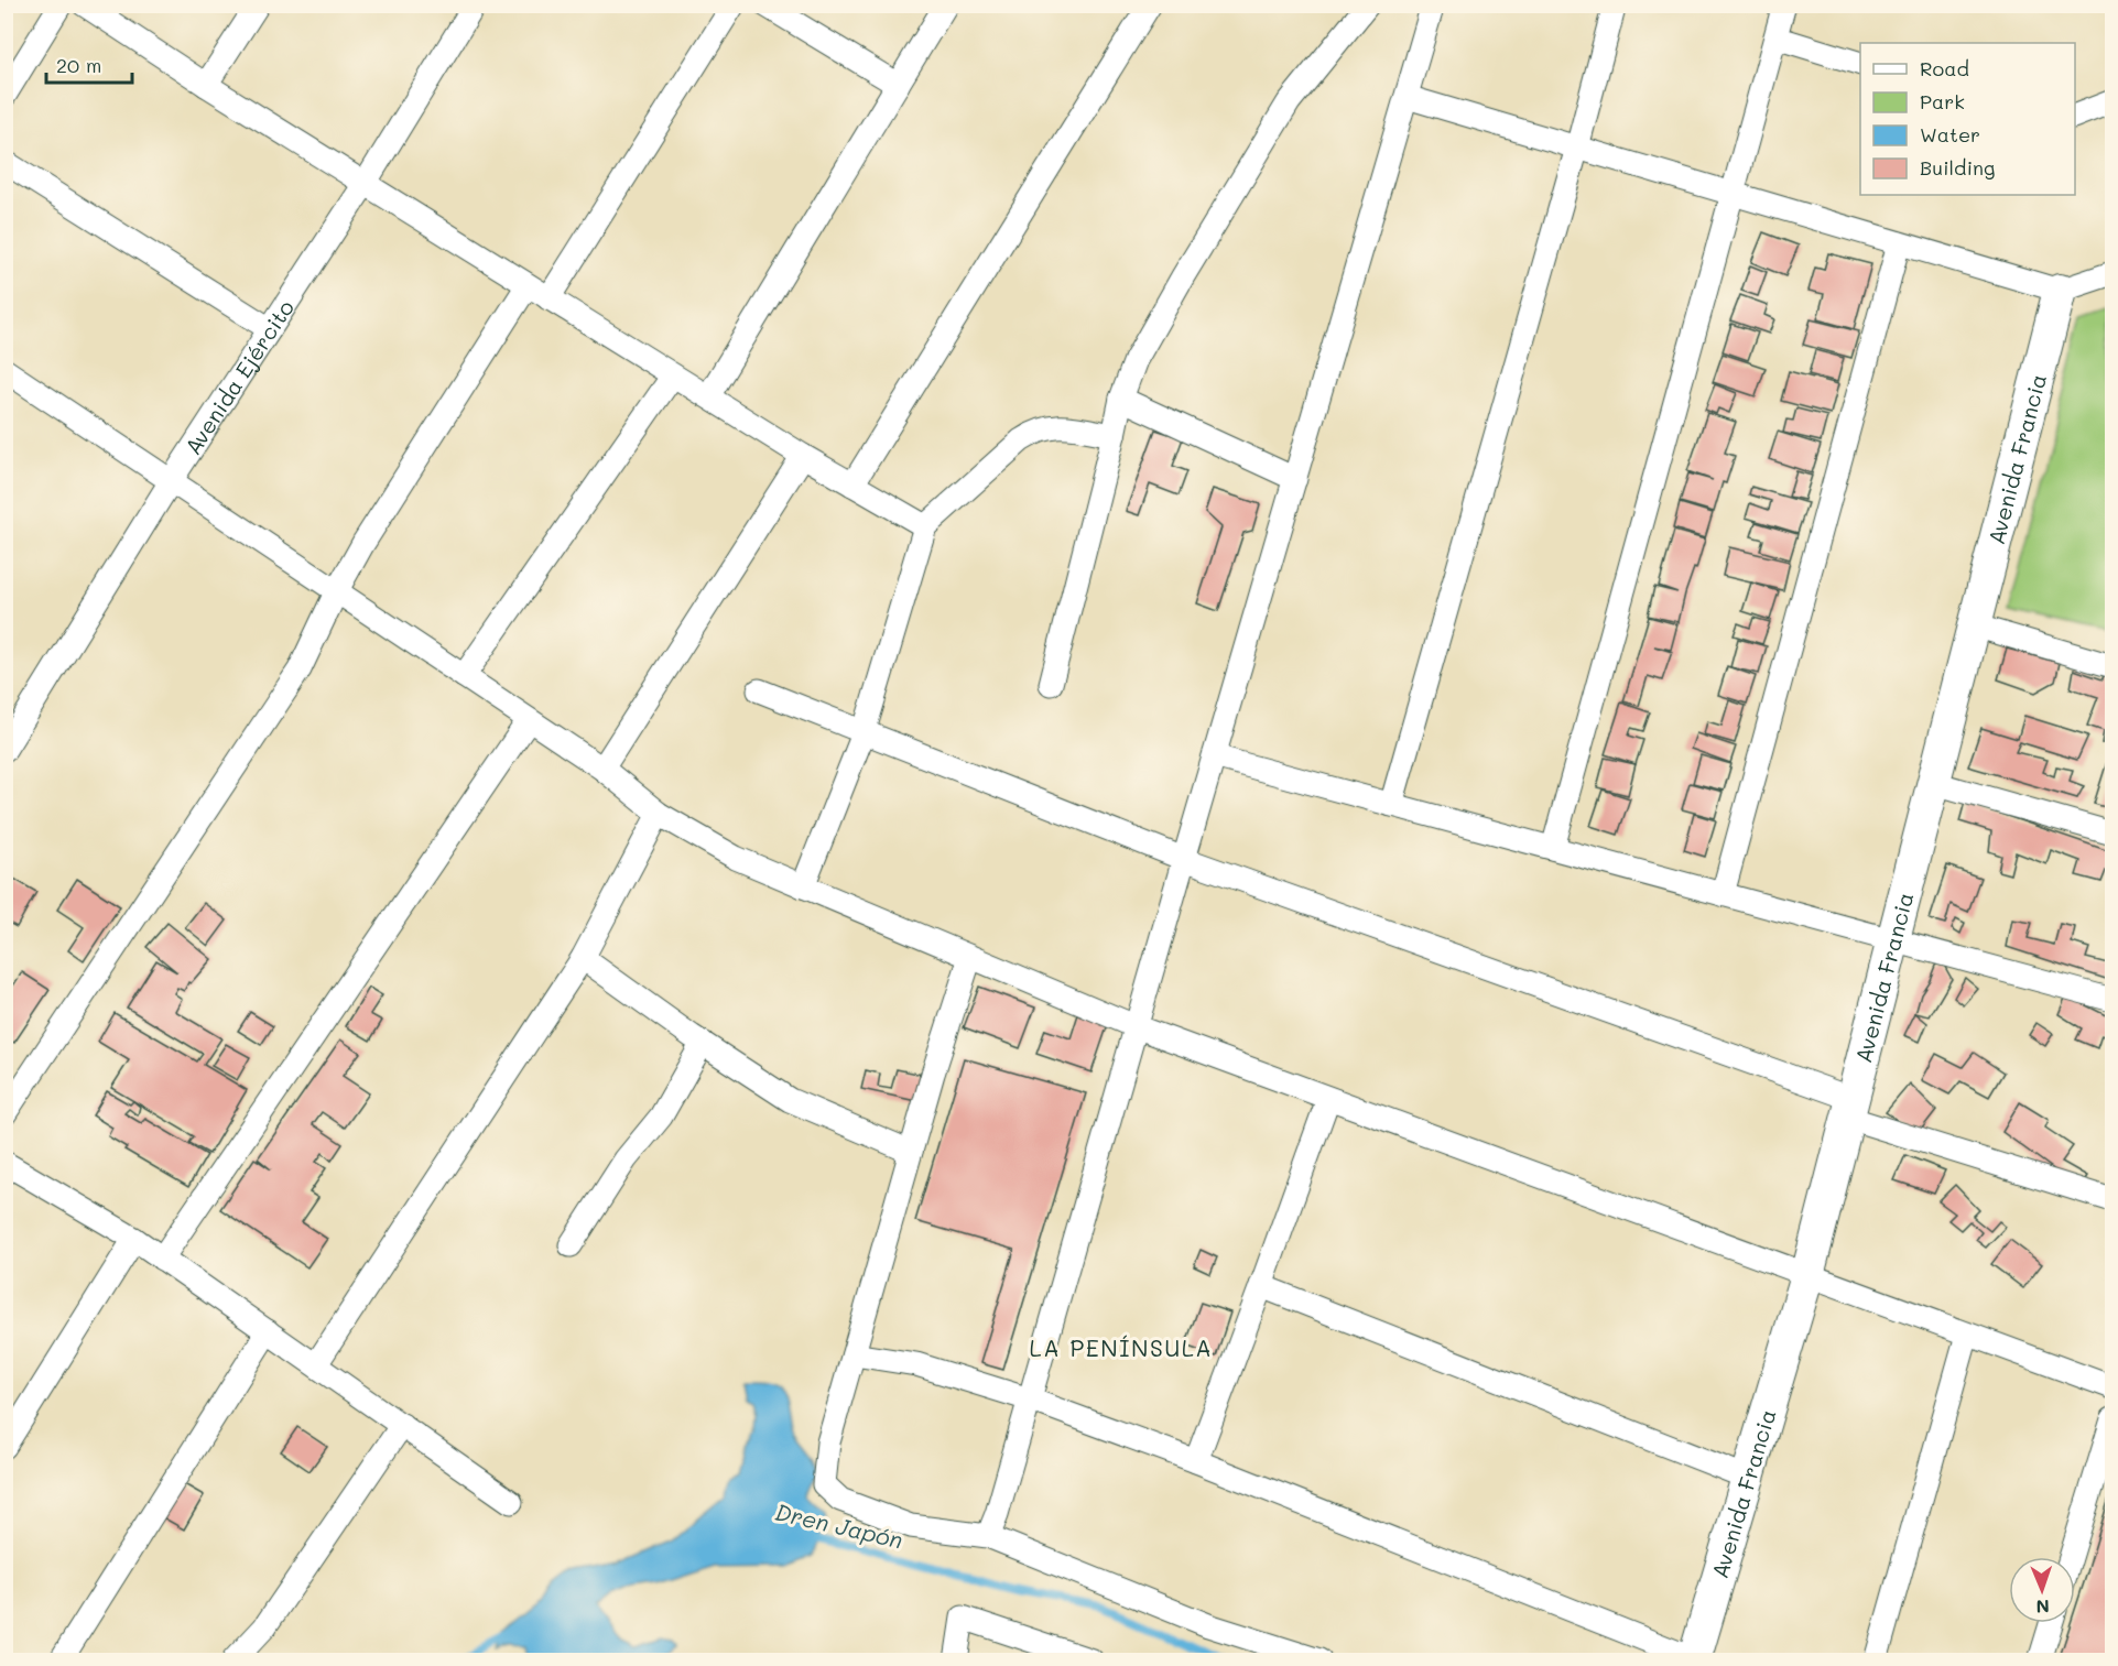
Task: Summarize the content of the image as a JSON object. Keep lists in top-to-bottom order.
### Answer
{
  "streets": {
    "street": ["Avenida Ejército", "Avenida Francia"]
  },
  "districts": ["LA PENÍNSULA"],
  "water": ["Dren Japón"],
  "legend": [
    "Road",
    "Park",
    "Water",
    "Building"
  ],
  "scale_bar": "20 m",
  "north": "bottom"
}
